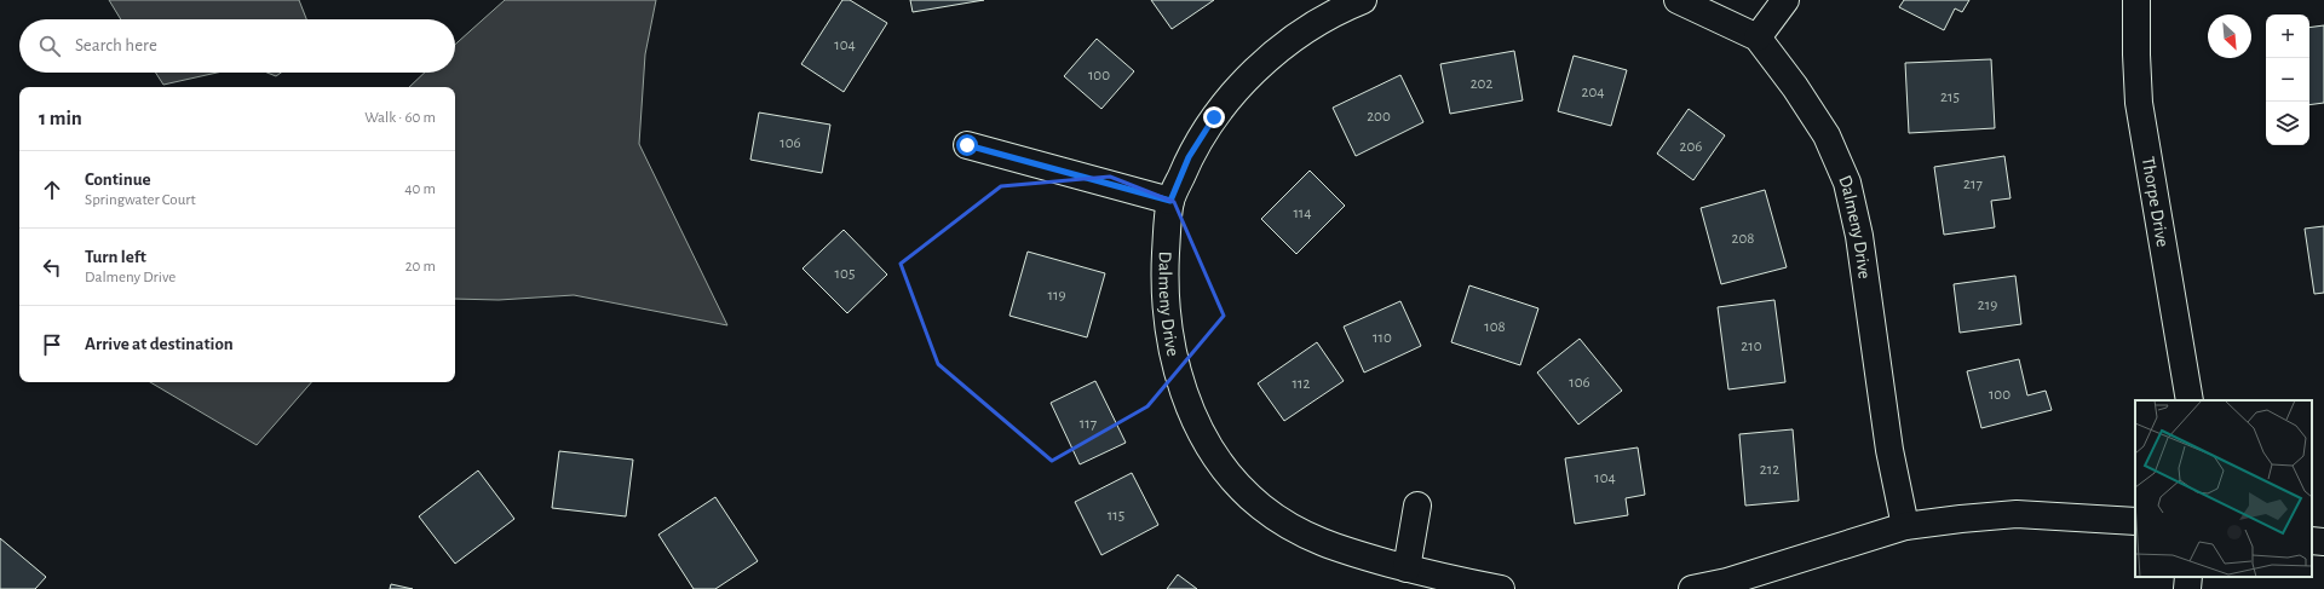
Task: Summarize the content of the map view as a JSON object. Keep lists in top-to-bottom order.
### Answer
{
  "streets": {
    "street": ["Thorpe Drive", "Dalmeny Drive"]
  },
  "house_numbers": [
    "104",
    "100",
    "202",
    "204",
    "215",
    "200",
    "106",
    "206",
    "217",
    "114",
    "208",
    "105",
    "119",
    "219",
    "108",
    "110",
    "210",
    "106",
    "112",
    "100",
    "117",
    "212",
    "104",
    "115"
  ],
  "north": "bottom right",
  "page": {
    "map_buttons": ["+", "−"],
    "search": "Search here",
    "heading": ["1 min", "Walk · 60 m"],
    "list": [
      ["Continue", "Springwater Court", "40 m"],
      ["Turn left", "Dalmeny Drive", "20 m"],
      "Arrive at destination"
    ]
  }
}
